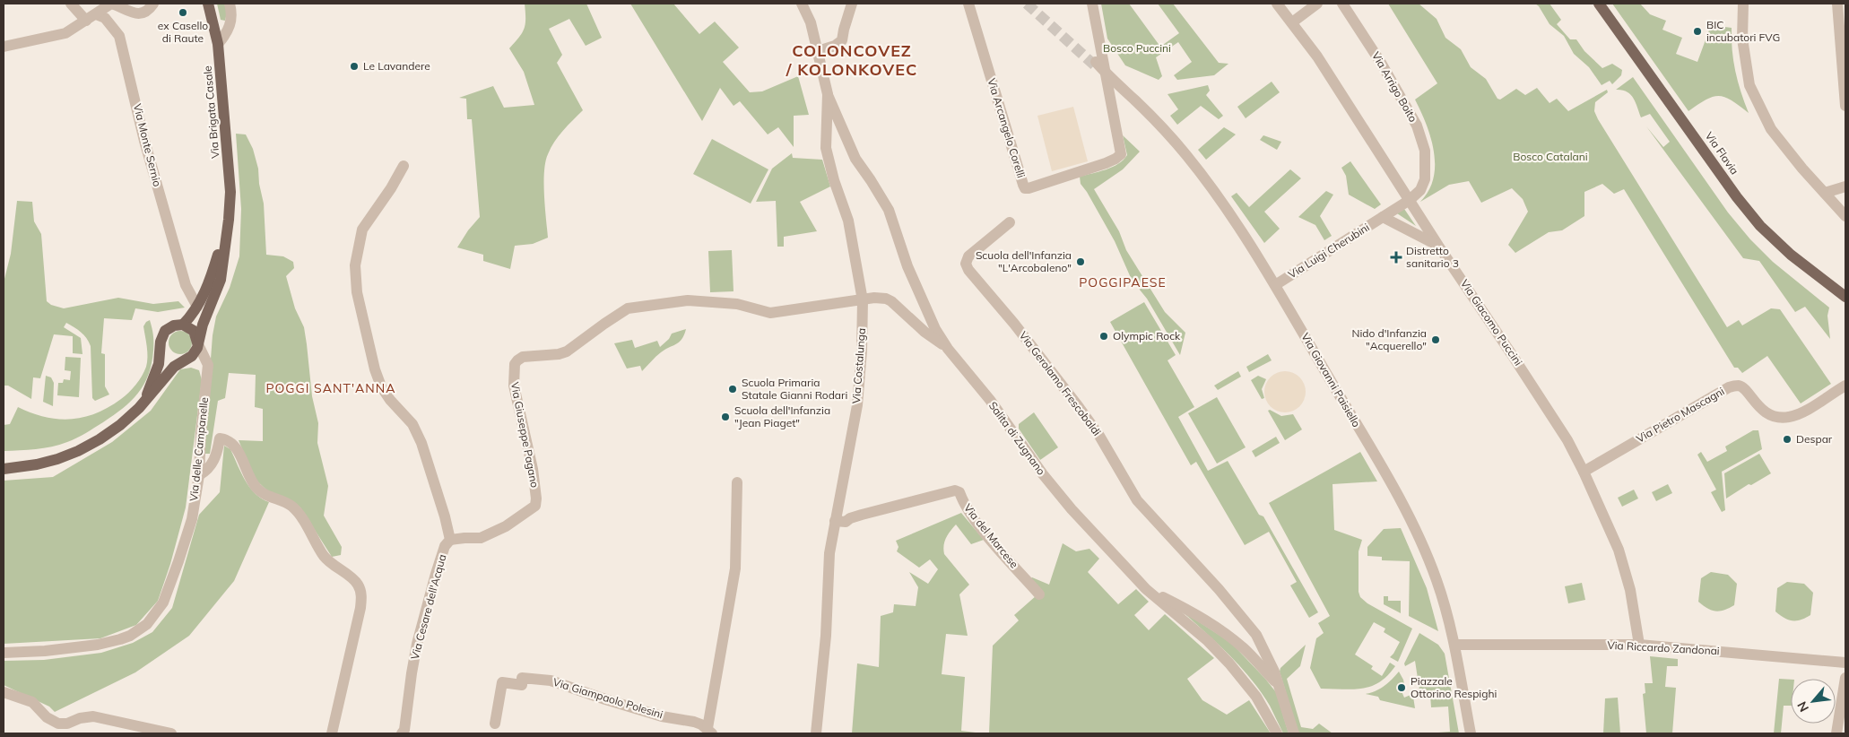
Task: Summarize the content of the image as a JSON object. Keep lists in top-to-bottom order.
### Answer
{
  "streets": {
    "main road": ["Via Brigata Casale", "Via Flavia"],
    "street": [
      "Via Arrigo Boito",
      "Via Arcangelo Corelli",
      "Via Monte Sernio",
      "Via Luigi Cherubini",
      "Via Giacomo Puccini",
      "Via Costalunga",
      "Via Giovanni Paisiello",
      "Via Gerolamo Frescobaldi",
      "Via Pietro Mascagni",
      "Via Giuseppe Pagano",
      "Salita di Zugnano",
      "Via delle Campanelle",
      "Via del Marcese",
      "Via Cesare dell'Acqua",
      "Via Riccardo Zandonai",
      "Via Giampaolo Polesini"
    ]
  },
  "crossings": [
    ["Via Arrigo Boito", "Via Luigi Cherubini"],
    ["Via Arrigo Boito", "Via Giacomo Puccini"],
    ["Via Brigata Casale", "Via Monte Sernio"],
    ["Via Brigata Casale", "Via delle Campanelle"],
    ["Via Arcangelo Corelli", "Via Giovanni Paisiello"],
    ["Via Luigi Cherubini", "Via Giacomo Puccini"],
    ["Via Luigi Cherubini", "Via Giovanni Paisiello"],
    ["Via Giacomo Puccini", "Via Pietro Mascagni"],
    ["Via Giacomo Puccini", "Via Riccardo Zandonai"],
    ["Via Costalunga", "Via Giuseppe Pagano"],
    ["Via Costalunga", "Salita di Zugnano"],
    ["Via Costalunga", "Via del Marcese"],
    ["Via Giovanni Paisiello", "Via Riccardo Zandonai"],
    ["Via Gerolamo Frescobaldi", "Salita di Zugnano"],
    ["Via Giuseppe Pagano", "Salita di Zugnano"],
    ["Via Giuseppe Pagano", "Via Cesare dell'Acqua"]
  ],
  "districts": ["COLONCOVEZ / KOLONKOVEC", "POGGIPAESE", "POGGI SANT'ANNA"],
  "parks": ["Bosco Puccini", "Bosco Catalani"],
  "places": {
    "other": [
      "ex Casello di Raute",
      "BIC incubatori FVG",
      "Le Lavandere",
      "Scuola dell'Infanzia \"L'Arcobaleno\"",
      "Olympic Rock",
      "Nido d'Infanzia \"Acquerello\"",
      "Scuola Primaria Statale Gianni Rodari",
      "Scuola dell'Infanzia \"Jean Piaget\"",
      "Despar",
      "Piazzale Ottorino Respighi"
    ],
    "health": ["Distretto sanitario 3"]
  },
  "north": "bottom left"
}
